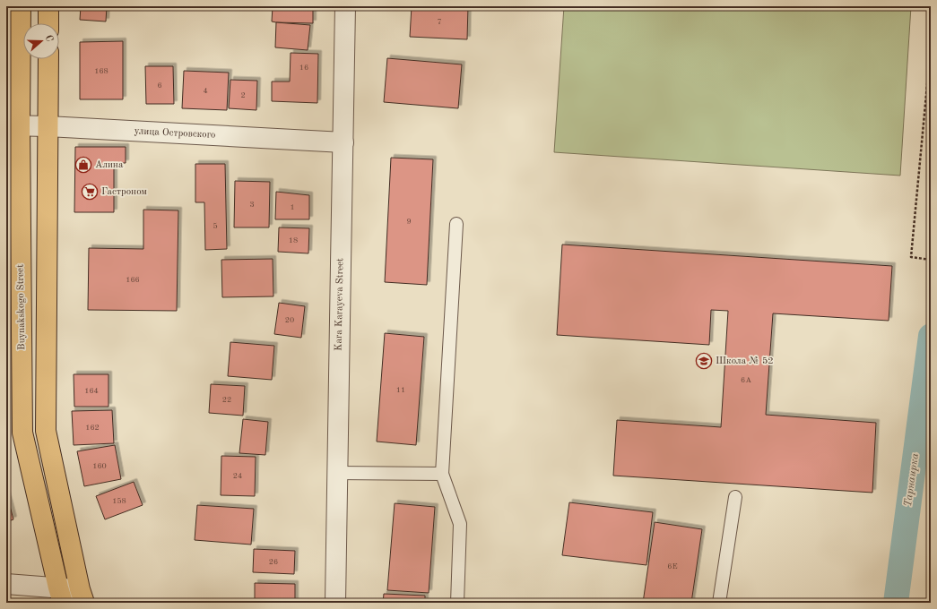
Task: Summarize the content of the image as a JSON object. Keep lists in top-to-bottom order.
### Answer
{
  "streets": {
    "main road": ["Buynakskogo Street"],
    "street": ["улица Островского", "Kara Karayeva Street"]
  },
  "crossings": [
    ["улица Островского", "Kara Karayeva Street"],
    ["улица Островского", "Buynakskogo Street"]
  ],
  "water": ["Тарнаирка"],
  "places": {
    "shop": ["Алина"],
    "supermarket": ["Гастроном"],
    "school or university": ["Школа № 52"]
  },
  "house_numbers": [
    "7",
    "16",
    "168",
    "6",
    "4",
    "2",
    "3",
    "1",
    "9",
    "5",
    "18",
    "166",
    "20",
    "6А",
    "11",
    "164",
    "22",
    "162",
    "160",
    "24",
    "158",
    "26",
    "6Е"
  ],
  "north": "right"
}
